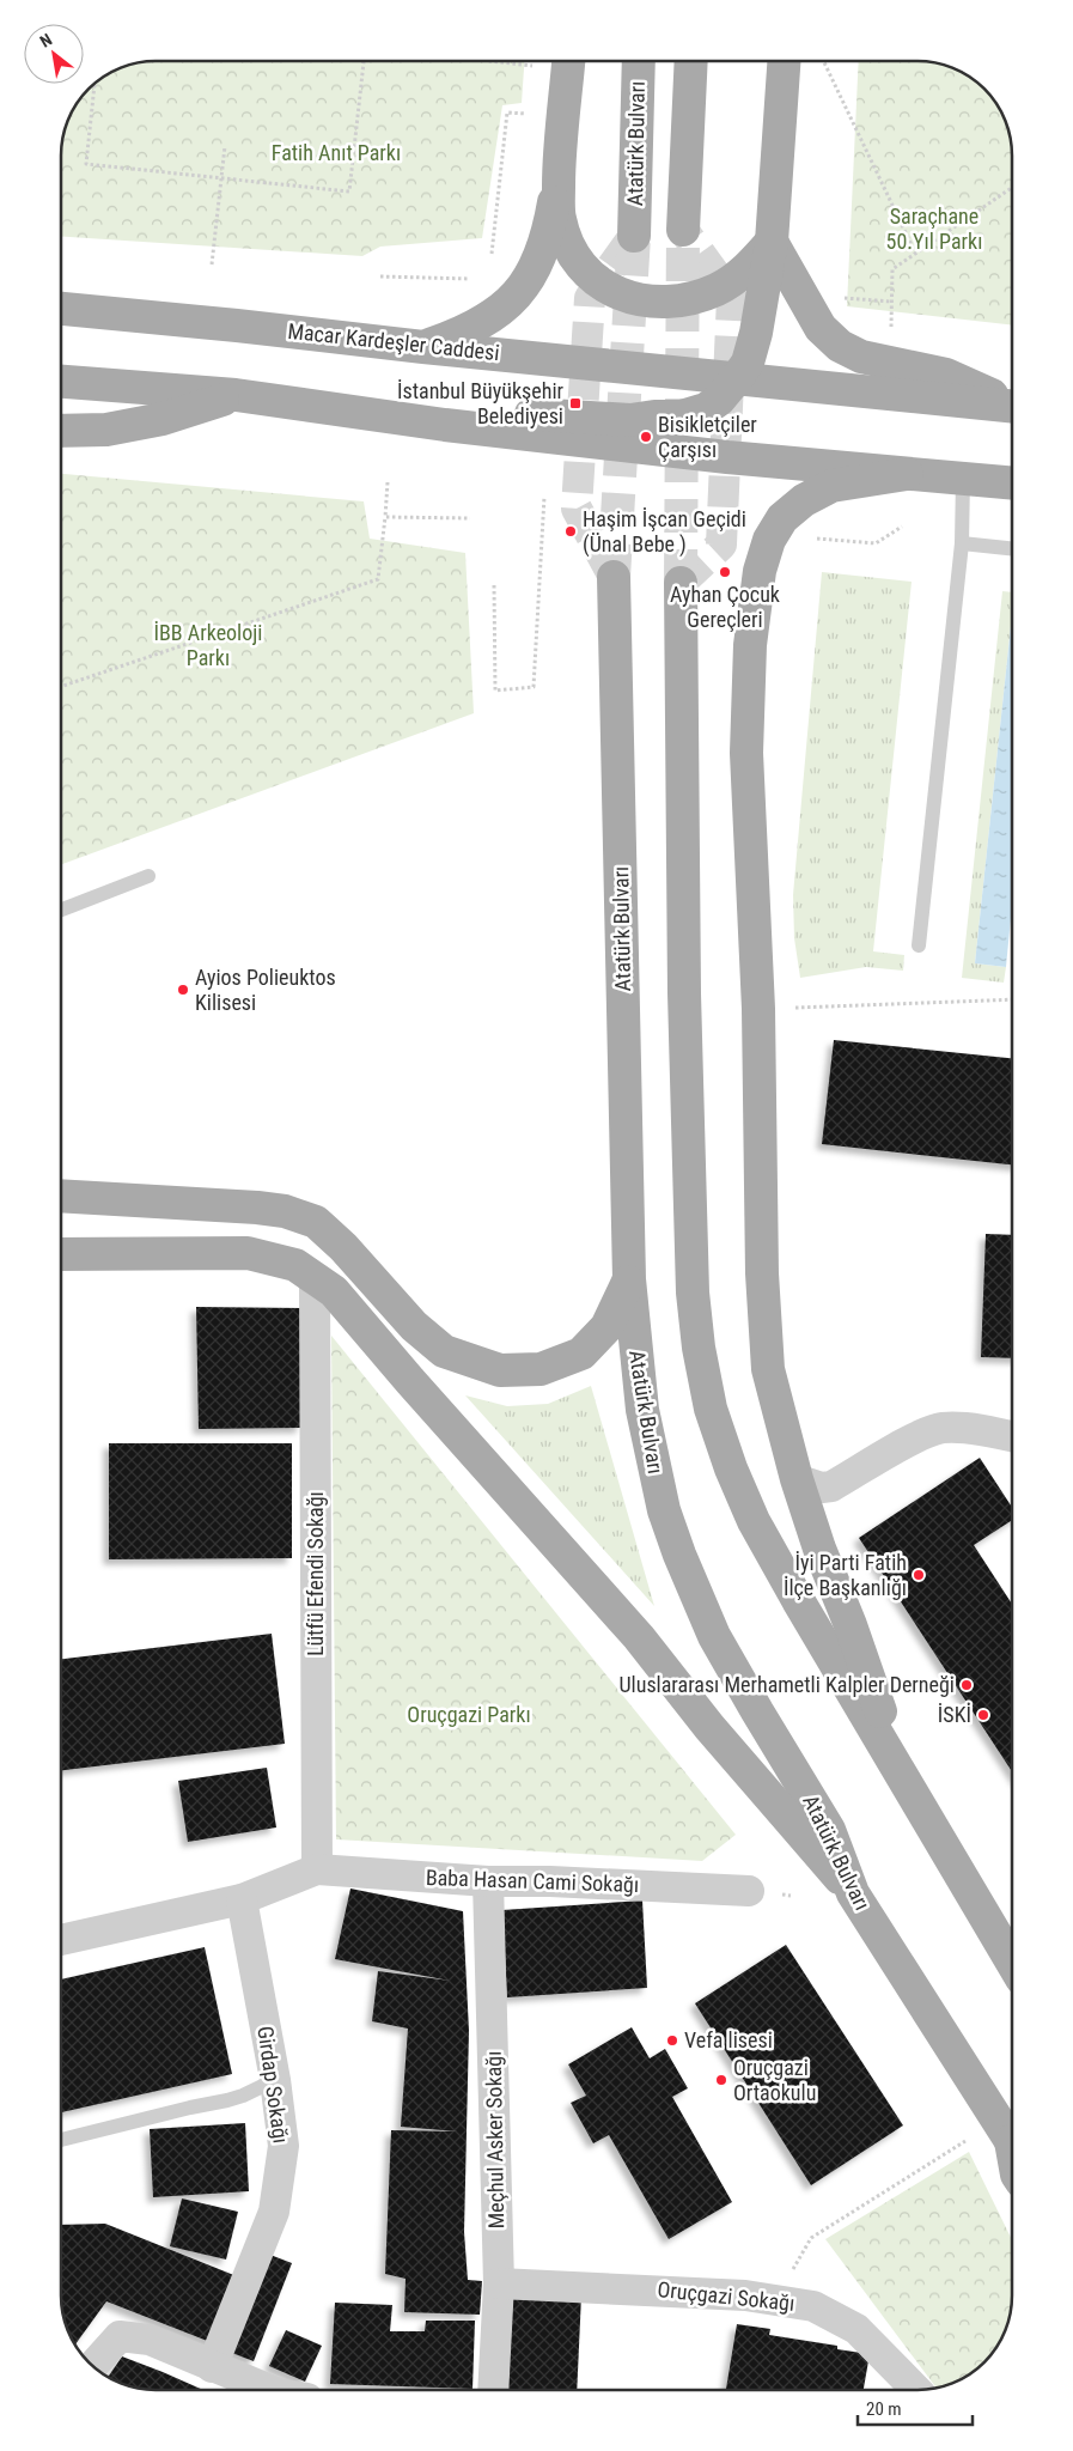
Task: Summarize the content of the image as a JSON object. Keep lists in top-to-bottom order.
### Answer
{
  "streets": {
    "main road": ["Atatürk Bulvarı", "Macar Kardeşler Caddesi"],
    "street": [
      "Lütfü Efendi Sokağı",
      "Baba Hasan Cami Sokağı",
      "Girdap Sokağı",
      "Meçhul Asker Sokağı",
      "Oruçgazi Sokağı"
    ]
  },
  "crossings": [
    ["Lütfü Efendi Sokağı", "Baba Hasan Cami Sokağı"],
    ["Baba Hasan Cami Sokağı", "Meçhul Asker Sokağı"],
    ["Meçhul Asker Sokağı", "Oruçgazi Sokağı"]
  ],
  "parks": [
    "Fatih Anıt Parkı",
    "Saraçhane 50.Yıl Parkı",
    "İBB Arkeoloji Parkı",
    "Oruçgazi Parkı"
  ],
  "places": {
    "transit": ["İstanbul Büyükşehir Belediyesi"],
    "other": [
      "Bisikletçiler Çarşısı",
      "Haşim İşcan Geçidi (Ünal Bebe )",
      "Ayhan Çocuk Gereçleri",
      "Ayios Polieuktos Kilisesi",
      "İyi Parti Fatih İlçe Başkanlığı",
      "Uluslararası Merhametli Kalpler Derneği",
      "İSKİ",
      "Vefa lisesi",
      "Oruçgazi Ortaokulu"
    ]
  },
  "scale_bar": "20 m",
  "north": "top left"
}
